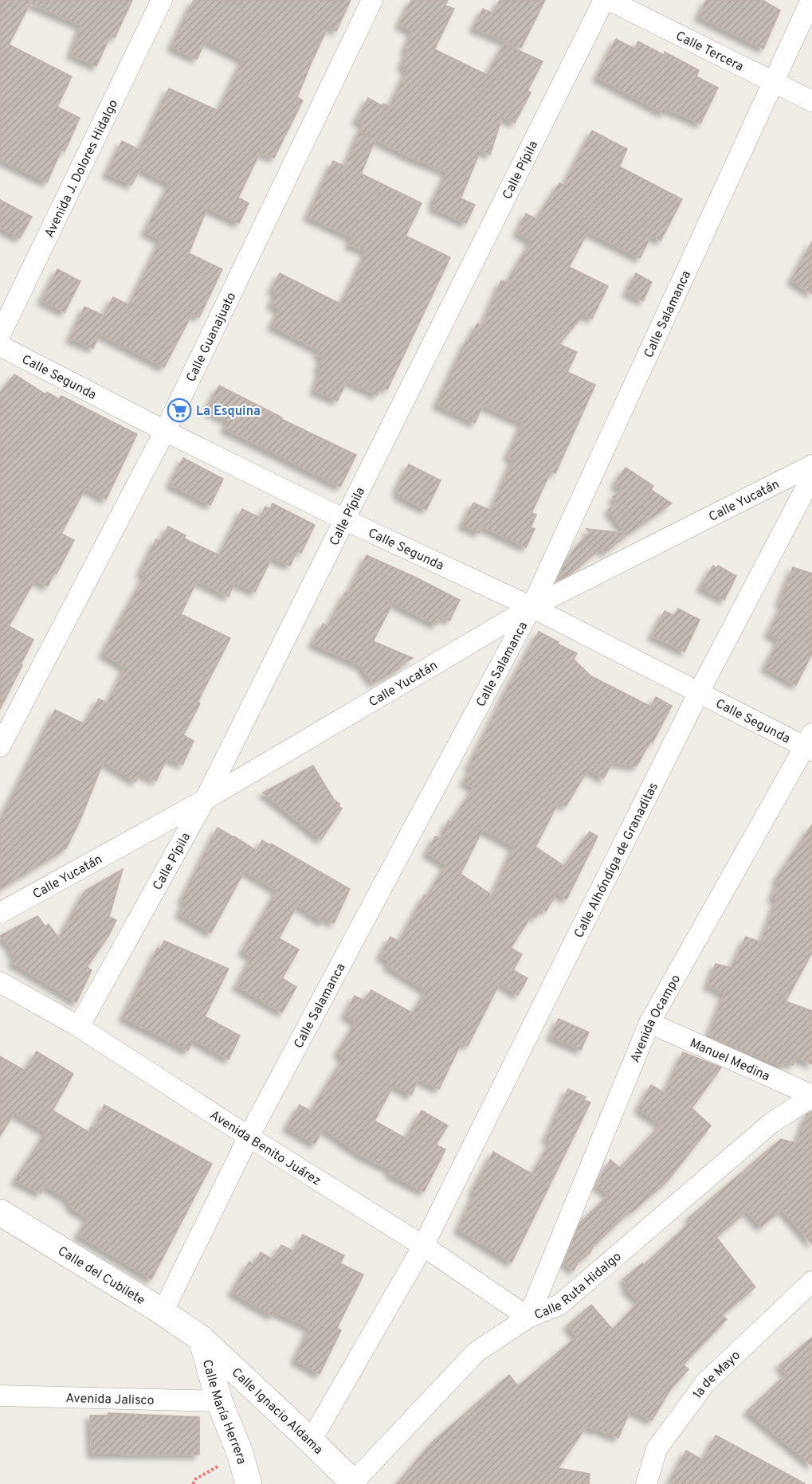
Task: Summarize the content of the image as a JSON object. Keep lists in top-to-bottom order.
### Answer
{
  "streets": {
    "street": [
      "Calle Tercera",
      "Avenida J. Dolores Hidalgo",
      "Calle Pípila",
      "Calle Salamanca",
      "Calle Guanajuato",
      "Calle Segunda",
      "Calle Yucatán",
      "Calle Alhóndiga de Granaditas",
      "Avenida Ocampo",
      "Manuel Medina",
      "Avenida Benito Juárez",
      "Calle del Cubilete",
      "Calle Ruta Hidalgo",
      "1a de Mayo",
      "Avenida Jalisco",
      "Calle María Herrera",
      "Calle Ignacio Aldama"
    ]
  },
  "crossings": [
    ["Calle Tercera", "Calle Salamanca"],
    ["Calle Pípila", "Calle Segunda"],
    ["Calle Pípila", "Calle Yucatán"],
    ["Calle Pípila", "Avenida Benito Juárez"],
    ["Calle Salamanca", "Calle Segunda"],
    ["Calle Salamanca", "Calle Yucatán"],
    ["Calle Salamanca", "Avenida Benito Juárez"],
    ["Calle Salamanca", "Calle del Cubilete"],
    ["Calle Guanajuato", "Calle Segunda"],
    ["Calle Segunda", "Calle Yucatán"],
    ["Calle Segunda", "Calle Alhóndiga de Granaditas"],
    ["Calle Segunda", "Avenida Ocampo"],
    ["Calle Alhóndiga de Granaditas", "Avenida Benito Juárez"],
    ["Calle Alhóndiga de Granaditas", "Calle Ignacio Aldama"],
    ["Avenida Ocampo", "Manuel Medina"],
    ["Avenida Ocampo", "Avenida Benito Juárez"],
    ["Avenida Ocampo", "Calle Ruta Hidalgo"],
    ["Manuel Medina", "Calle Ruta Hidalgo"],
    ["Avenida Benito Juárez", "Calle Ruta Hidalgo"],
    ["Calle del Cubilete", "Calle María Herrera"],
    ["Calle del Cubilete", "Calle Ignacio Aldama"],
    ["Calle Ruta Hidalgo", "Calle Ignacio Aldama"],
    ["Avenida Jalisco", "Calle María Herrera"],
    ["Calle María Herrera", "Calle Ignacio Aldama"]
  ],
  "places": {
    "supermarket": ["La Esquina"]
  }
}
